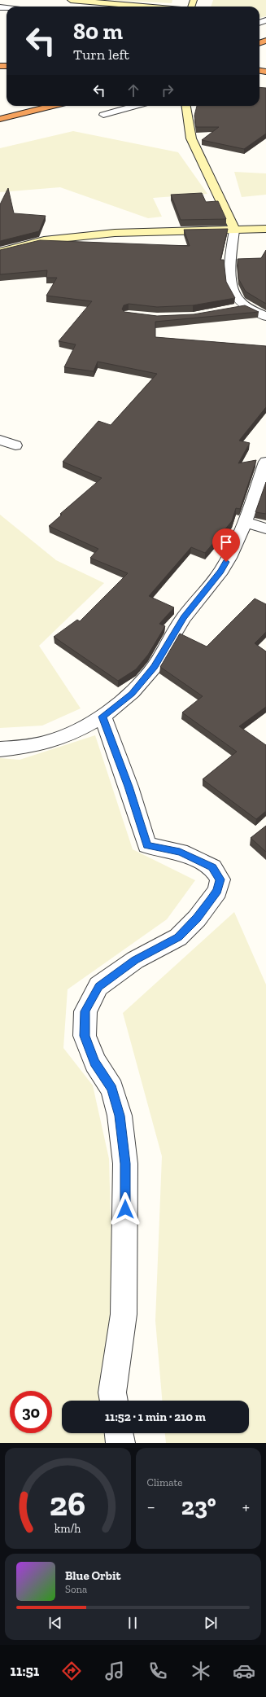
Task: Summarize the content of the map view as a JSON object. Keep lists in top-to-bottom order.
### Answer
{
  "page": {
    "turn": ["80 m", "Turn left"],
    "limit": "30",
    "trip": "11:52 · 1 min · 210 m",
    "tile": "Climate",
    "heat": ["−", "23°", "+"],
    "song": ["Blue Orbit", "Sona"],
    "tabs": "11:51",
    "gauge": ["26", "km/h"]
  }
}
